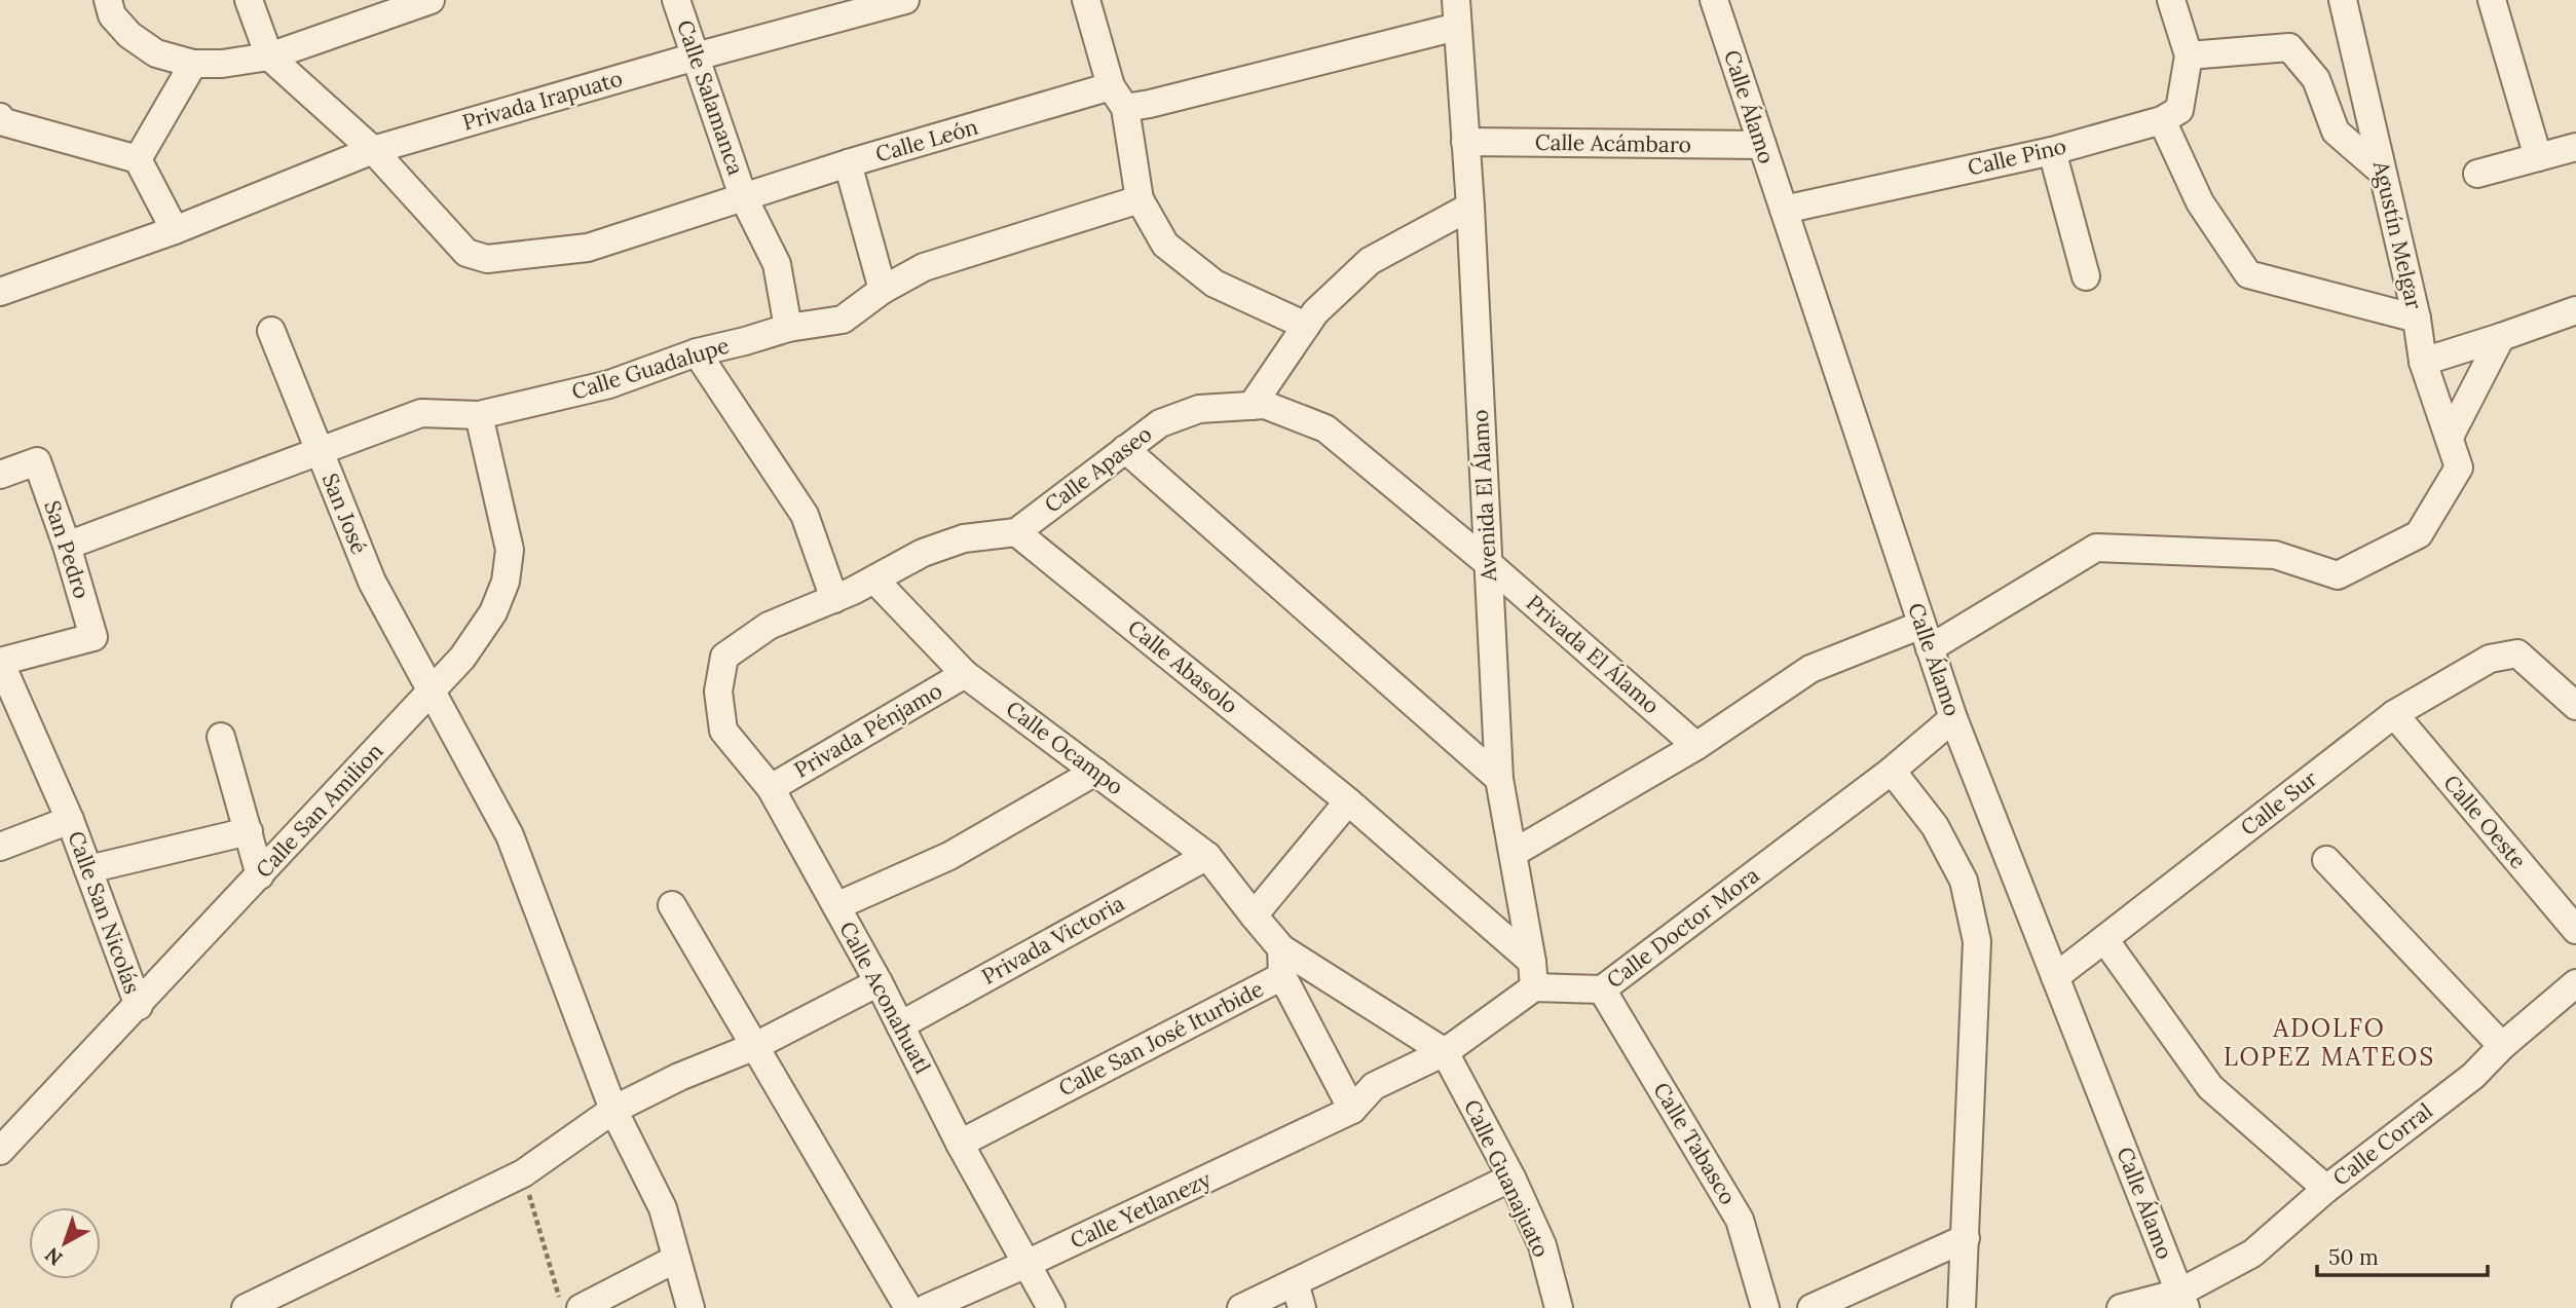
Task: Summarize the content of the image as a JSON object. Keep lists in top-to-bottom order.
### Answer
{
  "streets": {
    "street": [
      "Calle Salamanca",
      "Privada Irapuato",
      "Calle Álamo",
      "Calle León",
      "Calle Acámbaro",
      "Calle Pino",
      "Agustín Melgar",
      "Calle Guadalupe",
      "Calle Apaseo",
      "Avenida El Álamo",
      "San José",
      "San Pedro",
      "Privada El Álamo",
      "Calle Abasolo",
      "Privada Pénjamo",
      "Calle Ocampo",
      "Calle Sur",
      "Calle San Amilion",
      "Calle Oeste",
      "Calle San Nicolás",
      "Calle Doctor Mora",
      "Privada Victoria",
      "Calle Aconahuatl",
      "Calle San José Iturbide",
      "Calle Tabasco",
      "Calle Corral",
      "Calle Guanajuato",
      "Calle Yetlanezy"
    ]
  },
  "crossings": [
    ["Calle Salamanca", "Privada Irapuato"],
    ["Calle Salamanca", "Calle León"],
    ["Calle Salamanca", "Calle Guadalupe"],
    ["Privada Irapuato", "Calle León"],
    ["Calle Álamo", "Calle Acámbaro"],
    ["Calle Álamo", "Calle Pino"],
    ["Calle Álamo", "Agustín Melgar"],
    ["Calle Álamo", "Calle Sur"],
    ["Calle Álamo", "Calle Doctor Mora"],
    ["Calle Álamo", "Calle Corral"],
    ["Calle León", "Avenida El Álamo"],
    ["Calle Acámbaro", "Avenida El Álamo"],
    ["Calle Guadalupe", "San José"],
    ["Calle Guadalupe", "San Pedro"],
    ["Calle Guadalupe", "Calle San Amilion"],
    ["Calle Apaseo", "Avenida El Álamo"],
    ["Calle Apaseo", "Privada El Álamo"],
    ["Calle Apaseo", "Calle Abasolo"],
    ["Avenida El Álamo", "Privada El Álamo"],
    ["Avenida El Álamo", "Calle Abasolo"],
    ["Avenida El Álamo", "Calle Doctor Mora"],
    ["San José", "Calle San Amilion"],
    ["San Pedro", "Calle San Nicolás"],
    ["Calle Abasolo", "Calle Doctor Mora"],
    ["Privada Pénjamo", "Calle Ocampo"],
    ["Privada Pénjamo", "Calle Aconahuatl"],
    ["Calle Ocampo", "Privada Victoria"],
    ["Calle Sur", "Calle Oeste"],
    ["Calle San Amilion", "Calle San Nicolás"],
    ["Calle Doctor Mora", "Calle Tabasco"],
    ["Privada Victoria", "Calle Aconahuatl"],
    ["Calle Aconahuatl", "Calle San José Iturbide"],
    ["Calle Aconahuatl", "Calle Yetlanezy"]
  ],
  "districts": ["ADOLFO LOPEZ MATEOS"],
  "scale_bar": "50 m",
  "north": "bottom left"
}
